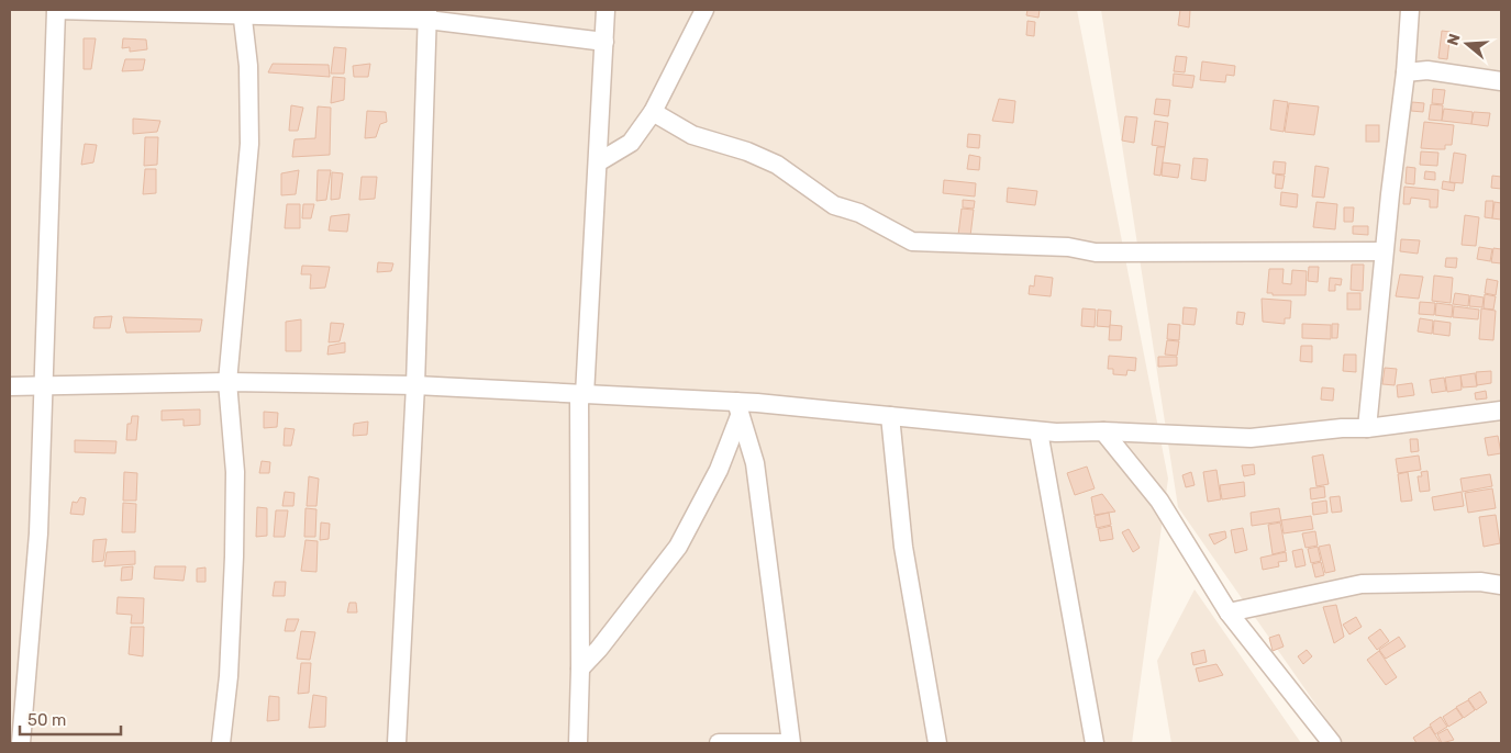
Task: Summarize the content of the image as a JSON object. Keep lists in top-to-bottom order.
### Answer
{
  "scale_bar": "50 m",
  "north": "left"
}
